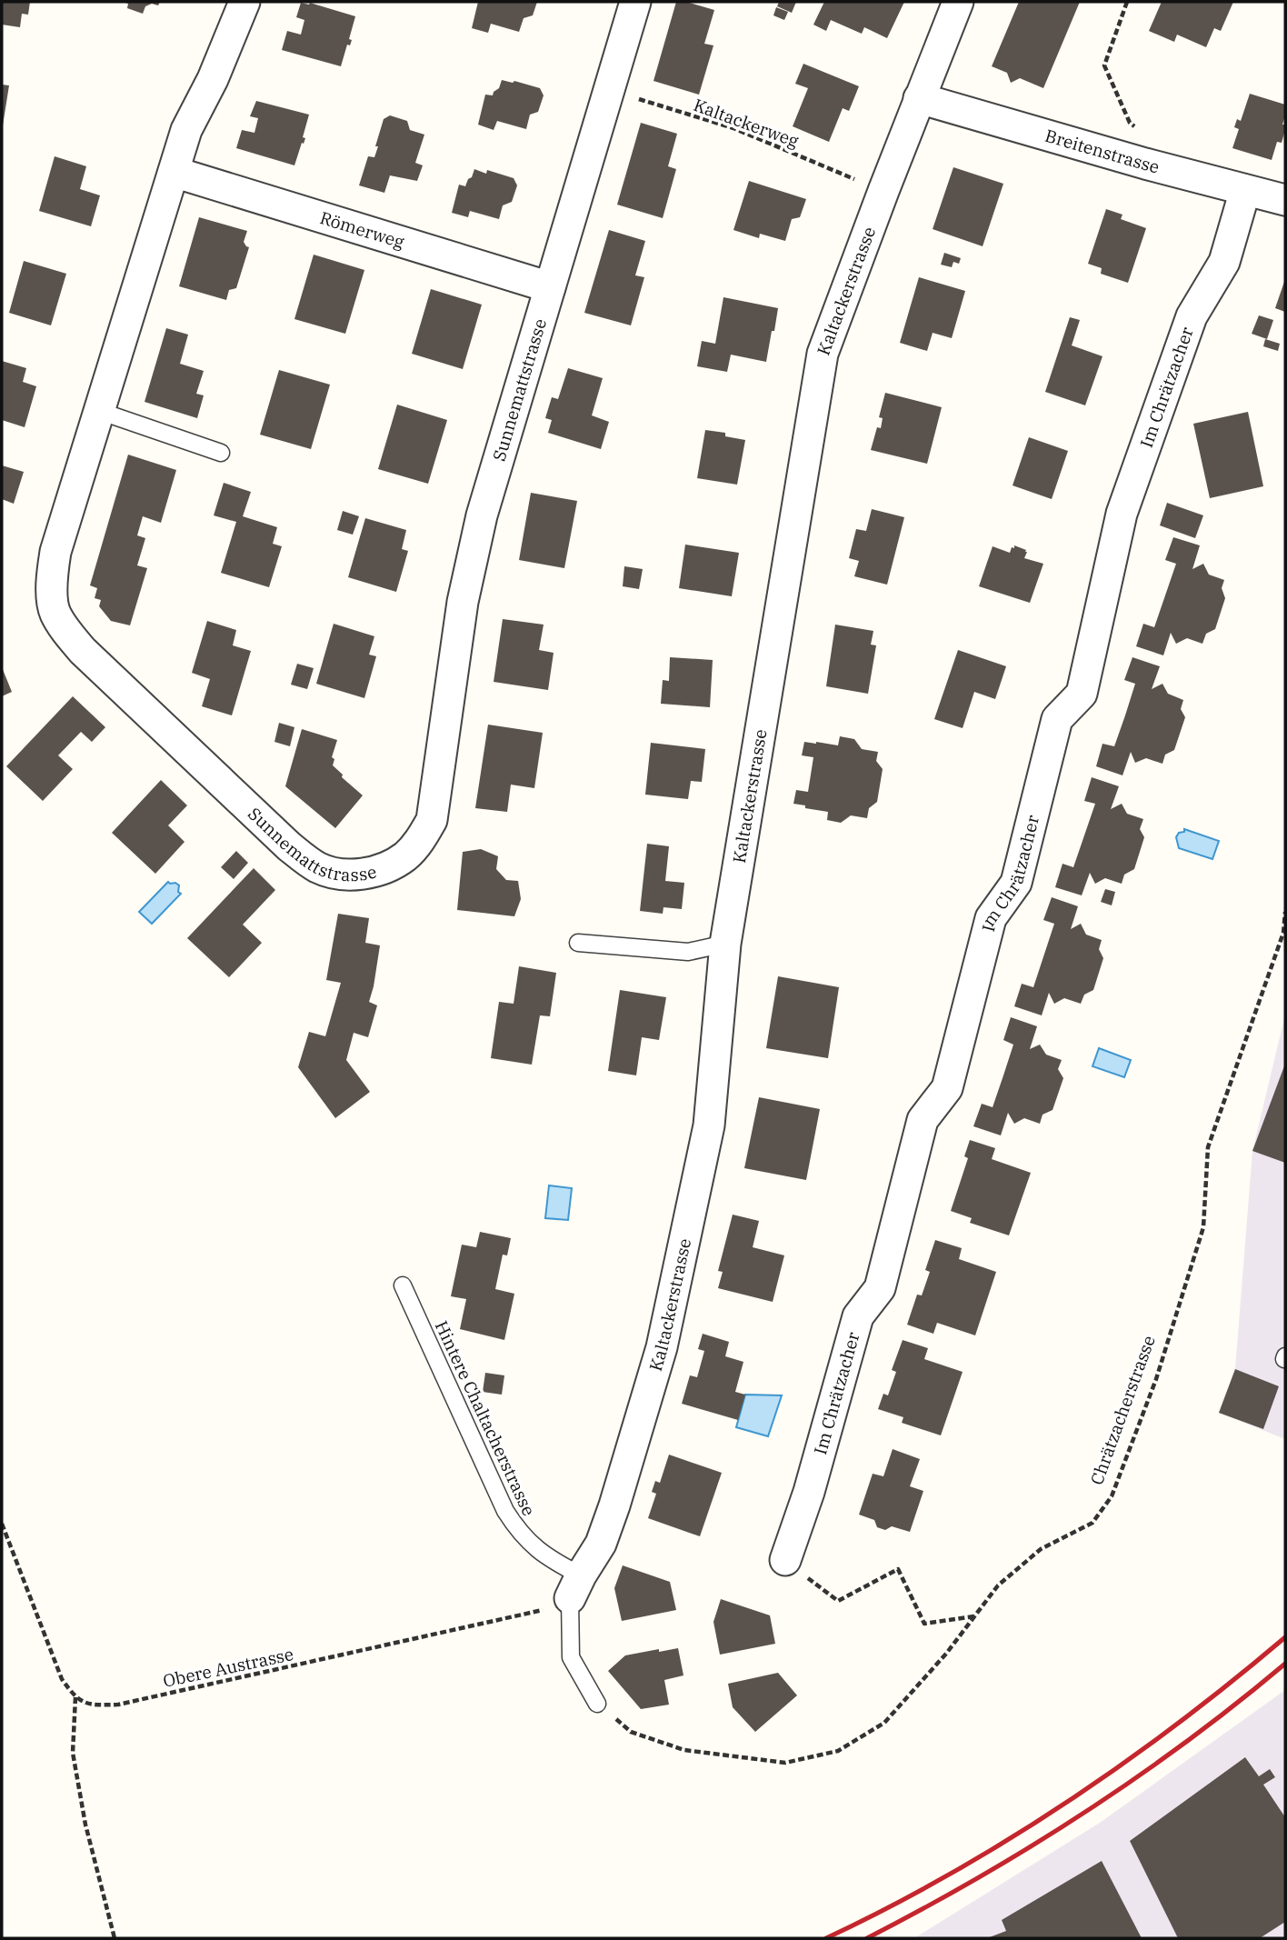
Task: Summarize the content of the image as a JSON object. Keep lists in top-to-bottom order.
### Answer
{
  "streets": {
    "street": [
      "Breitenstrasse",
      "Römerweg",
      "Kaltackerstrasse",
      "Im Chrätzacher",
      "Sunnemattstrasse"
    ],
    "lane": ["Hintere Chaltacherstrasse"],
    "path": ["Kaltackerweg", "Chrätzacherstrasse", "Obere Austrasse"]
  },
  "crossings": [
    ["Kaltackerweg", "Sunnemattstrasse"],
    ["Breitenstrasse", "Kaltackerstrasse"],
    ["Breitenstrasse", "Im Chrätzacher"],
    ["Römerweg", "Sunnemattstrasse"],
    ["Kaltackerstrasse", "Hintere Chaltacherstrasse"],
    ["Kaltackerstrasse", "Obere Austrasse"],
    ["Hintere Chaltacherstrasse", "Obere Austrasse"]
  ]
}
